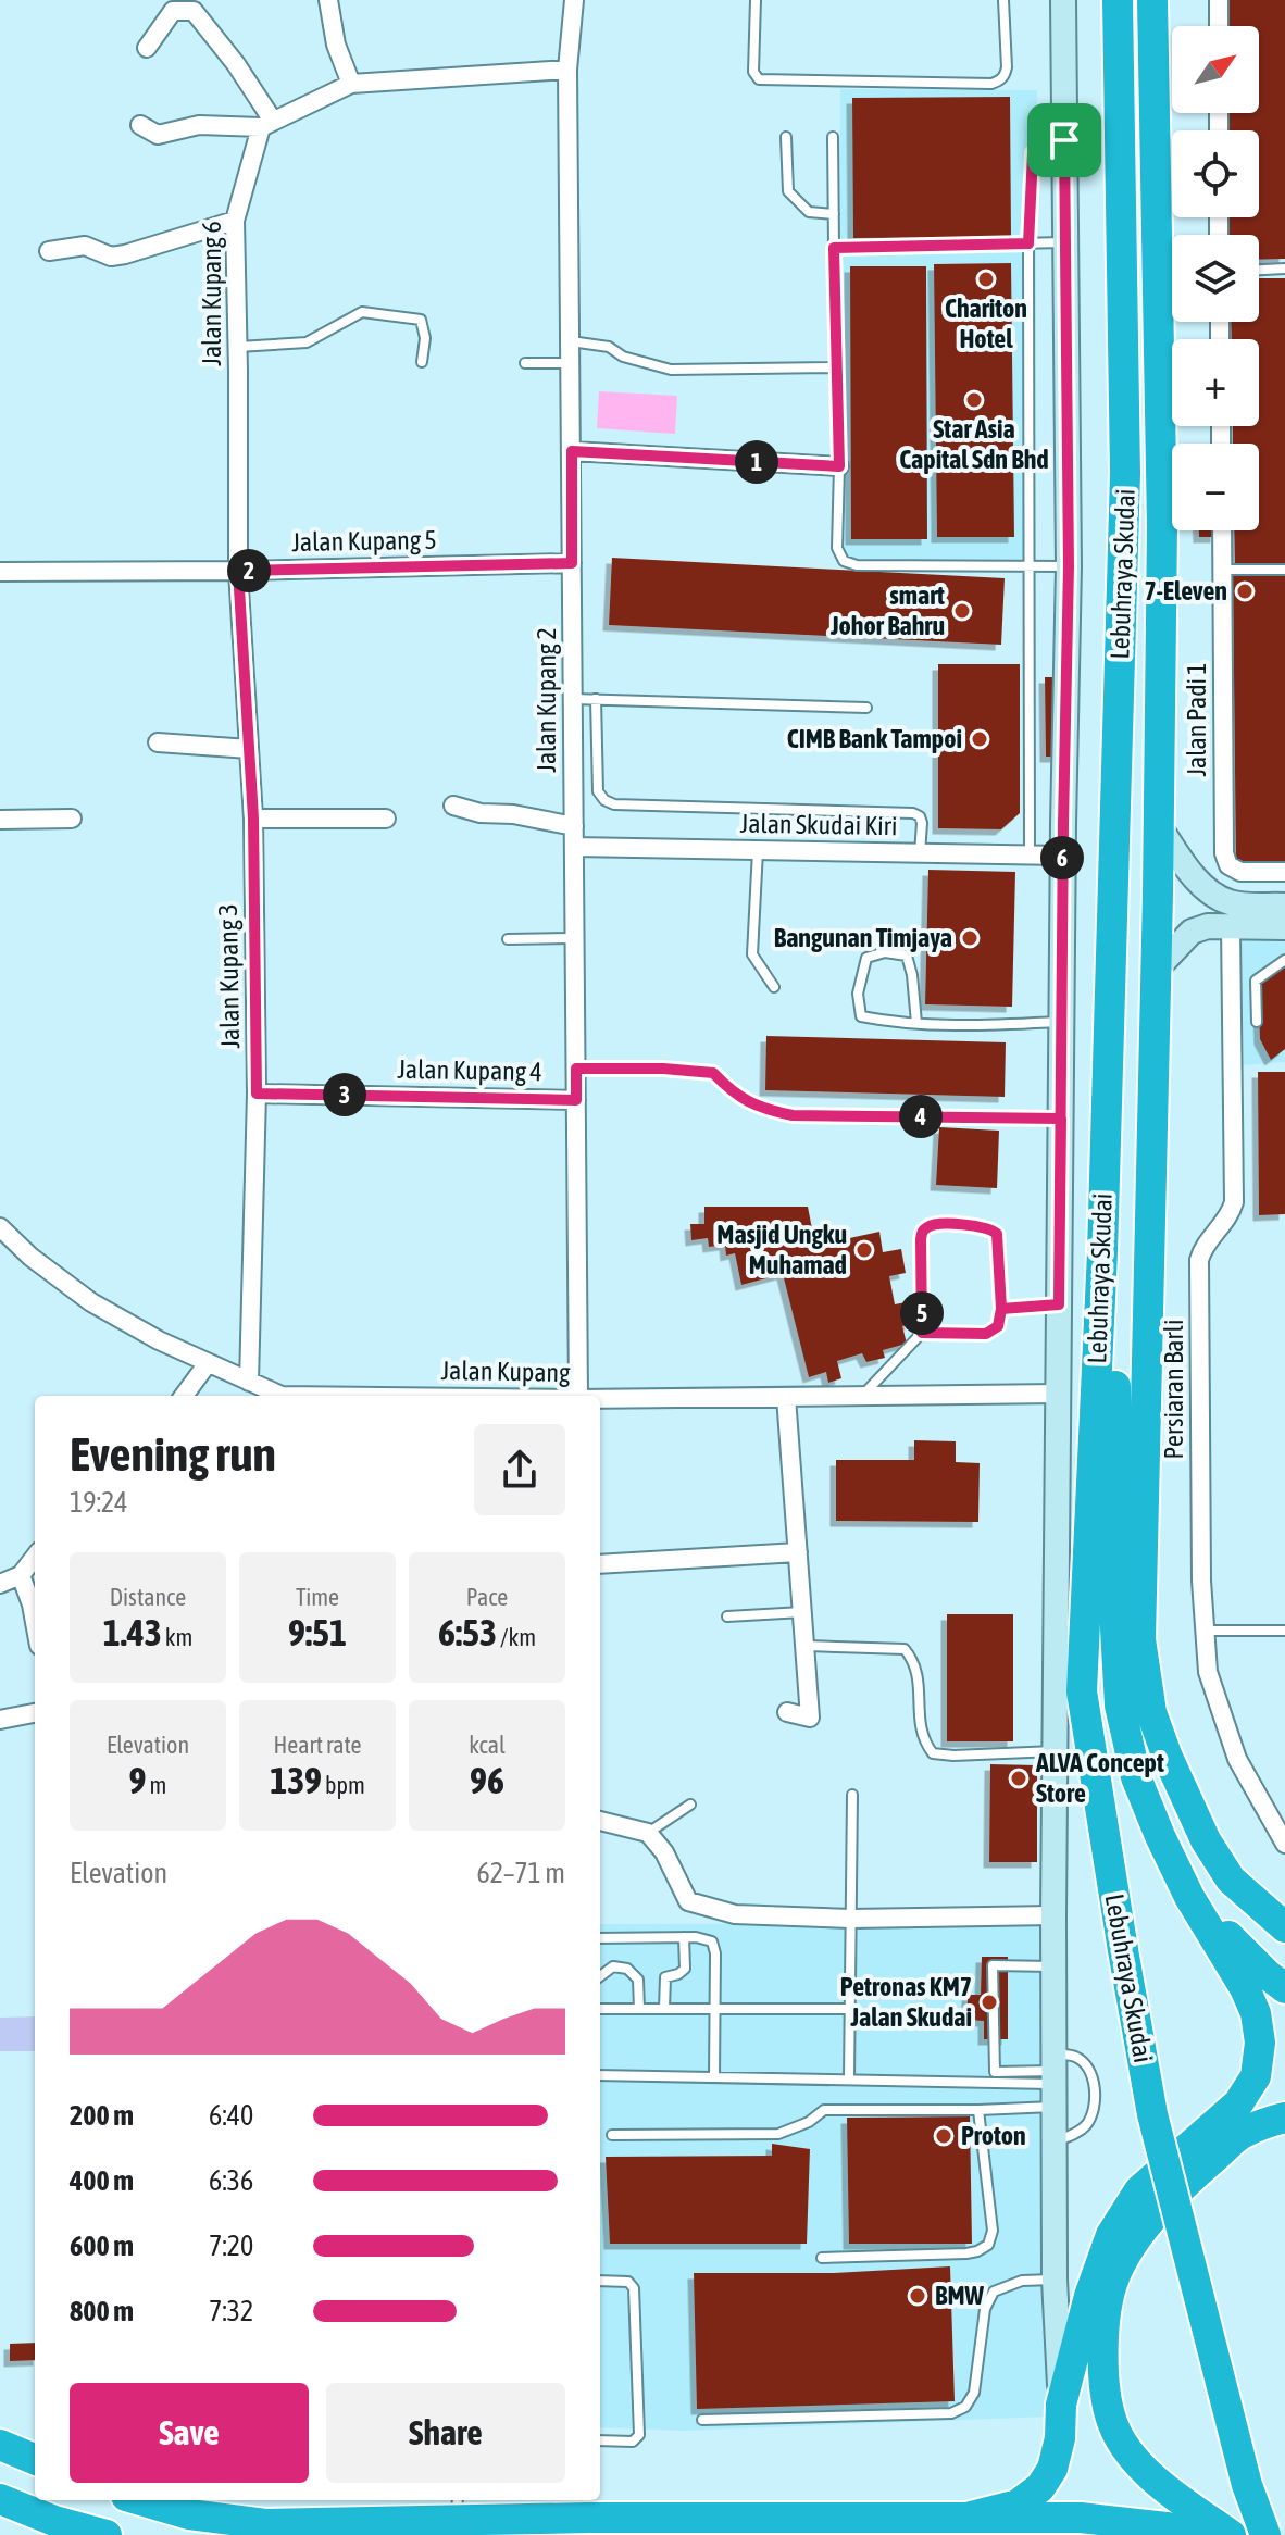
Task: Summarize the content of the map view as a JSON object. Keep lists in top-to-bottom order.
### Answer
{
  "streets": {
    "highway": ["Lebuhraya Skudai"],
    "street": [
      "Jalan Kupang 6",
      "Jalan Kupang 5",
      "Jalan Kupang 2",
      "Jalan Padi 1",
      "Jalan Skudai Kiri",
      "Jalan Kupang 3",
      "Jalan Kupang 4",
      "Jalan Kupang",
      "Persiaran Barli"
    ]
  },
  "crossings": [
    ["Jalan Kupang 6", "Jalan Kupang 5"],
    ["Jalan Kupang 6", "Jalan Kupang 3"],
    ["Jalan Kupang 5", "Jalan Kupang 2"],
    ["Jalan Kupang 5", "Jalan Kupang 3"],
    ["Jalan Kupang 2", "Jalan Skudai Kiri"],
    ["Jalan Kupang 2", "Jalan Kupang 4"],
    ["Jalan Kupang 3", "Jalan Kupang 4"],
    ["Jalan Kupang 3", "Jalan Kupang"]
  ],
  "places": [
    "Chariton Hotel",
    "Star Asia Capital Sdn Bhd",
    "7-Eleven",
    "smart Johor Bahru",
    "CIMB Bank Tampoi",
    "Bangunan Timjaya",
    "Masjid Ungku Muhamad",
    "ALVA Concept Store",
    "Petronas KM7 Jalan Skudai",
    "Proton",
    "BMW"
  ],
  "north": "top right",
  "page": {
    "map_buttons": ["+", "−"],
    "pins": [
      "1",
      "2",
      "6",
      "3",
      "4",
      "5"
    ],
    "heading": ["Evening run", "19:24"],
    "stats": [
      ["Distance", "1.43 km"],
      ["Time", "9:51"],
      ["Pace", "6:53 /km"],
      ["Elevation", "9 m"],
      ["Heart rate", "139 bpm"],
      ["kcal", "96"]
    ],
    "chart": ["Elevation", "62–71 m"],
    "list": [
      {
        "name": "200 m",
        "note": "6:40"
      },
      {
        "name": "400 m",
        "note": "6:36"
      },
      {
        "name": "600 m",
        "note": "7:20"
      },
      {
        "name": "800 m",
        "note": "7:32"
      }
    ],
    "buttons": ["Save", "Share"]
  }
}
